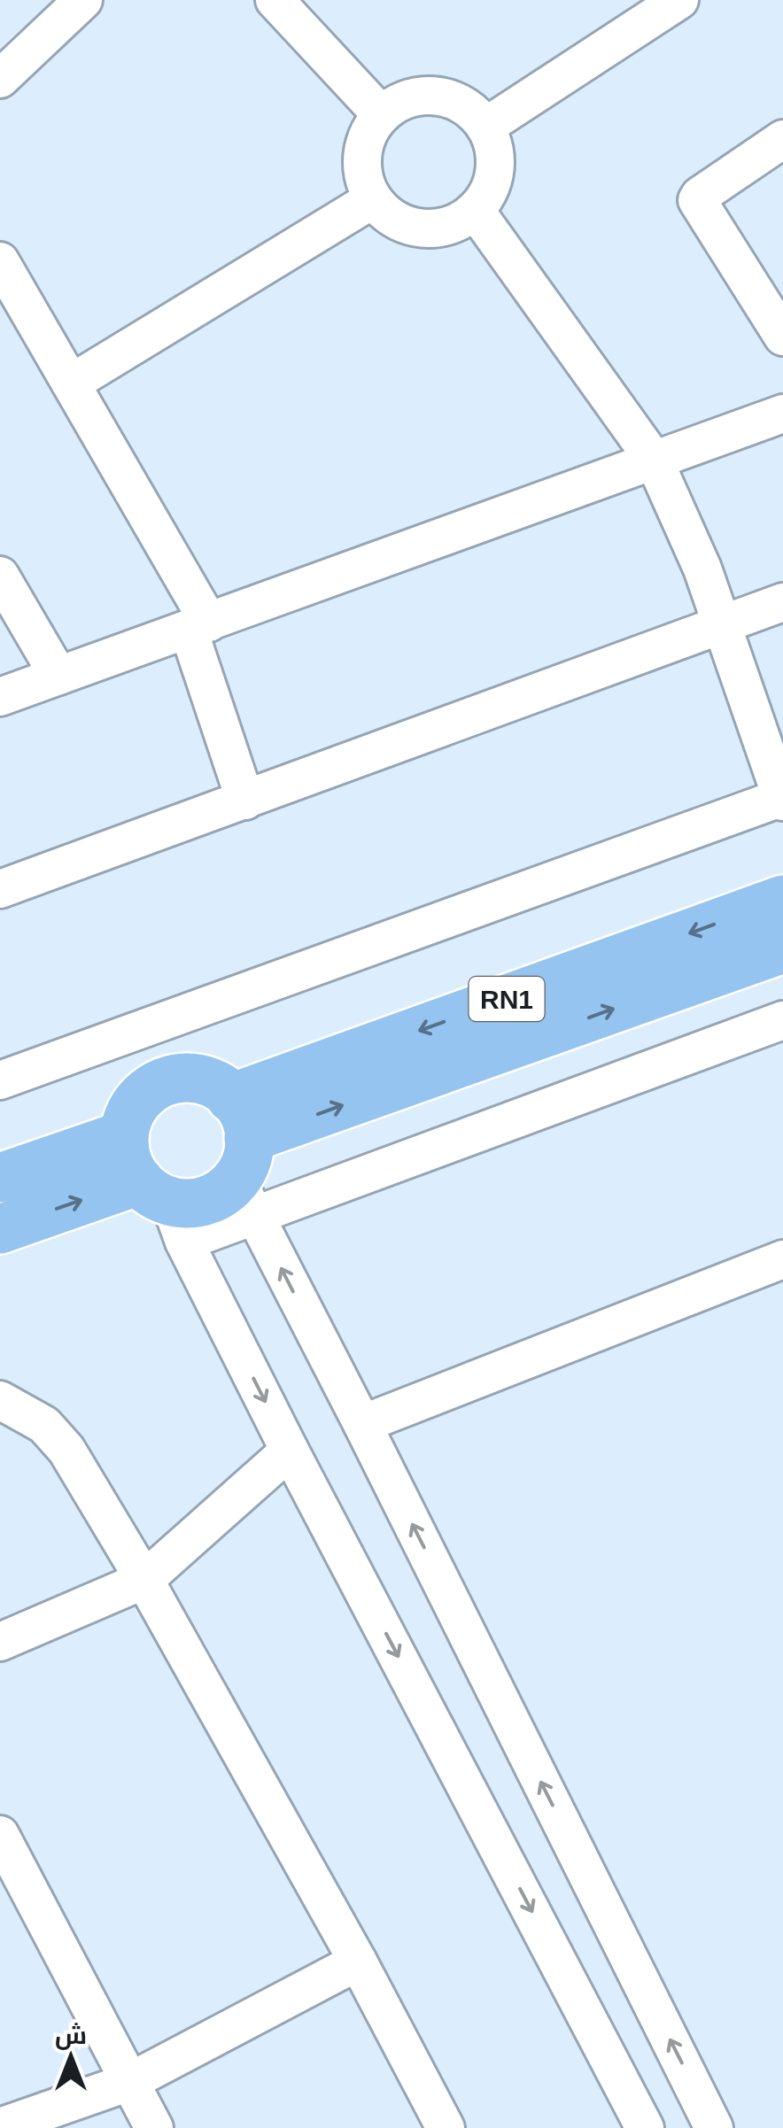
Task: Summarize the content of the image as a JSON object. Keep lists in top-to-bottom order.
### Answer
{
  "streets": {
    "main road": ["RN1"]
  },
  "north": "top"
}
